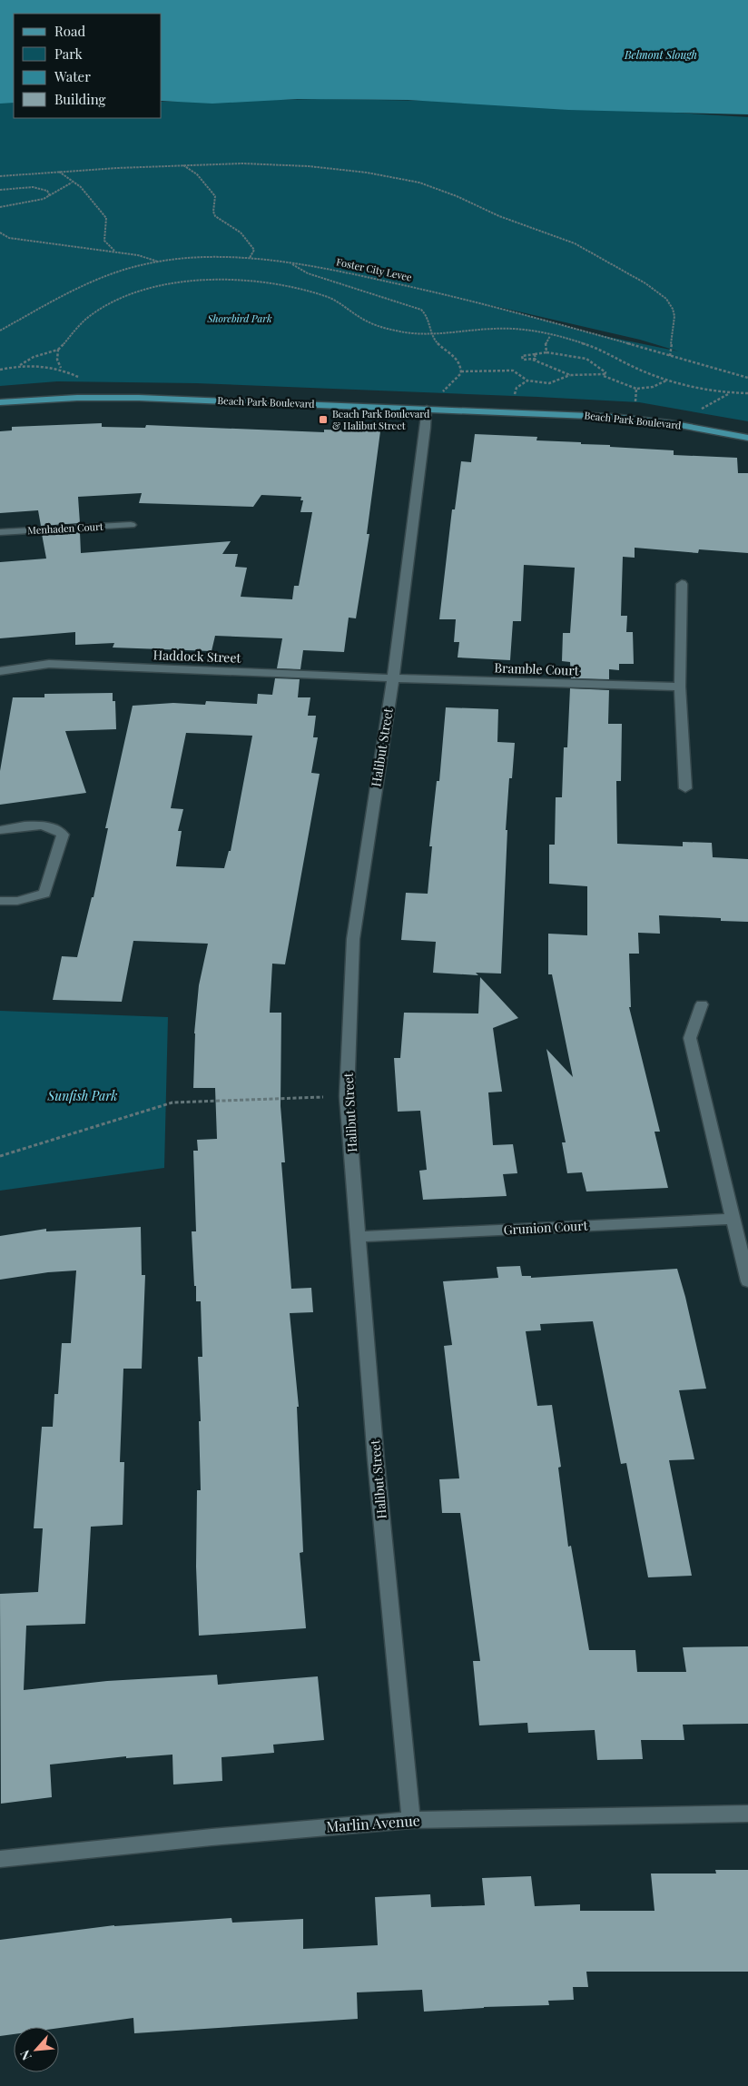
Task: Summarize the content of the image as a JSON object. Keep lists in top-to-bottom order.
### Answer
{
  "streets": {
    "main road": ["Beach Park Boulevard"],
    "street": [
      "Menhaden Court",
      "Haddock Street",
      "Bramble Court",
      "Halibut Street",
      "Grunion Court",
      "Marlin Avenue"
    ],
    "path": ["Foster City Levee"]
  },
  "crossings": [
    ["Beach Park Boulevard", "Halibut Street"],
    ["Haddock Street", "Bramble Court"],
    ["Haddock Street", "Halibut Street"],
    ["Bramble Court", "Halibut Street"],
    ["Halibut Street", "Grunion Court"],
    ["Halibut Street", "Marlin Avenue"]
  ],
  "water": ["Belmont Slough"],
  "parks": ["Shorebird Park", "Sunfish Park"],
  "places": {
    "transit": ["Beach Park Boulevard & Halibut Street"]
  },
  "legend": [
    "Road",
    "Park",
    "Water",
    "Building"
  ],
  "north": "bottom left"
}
